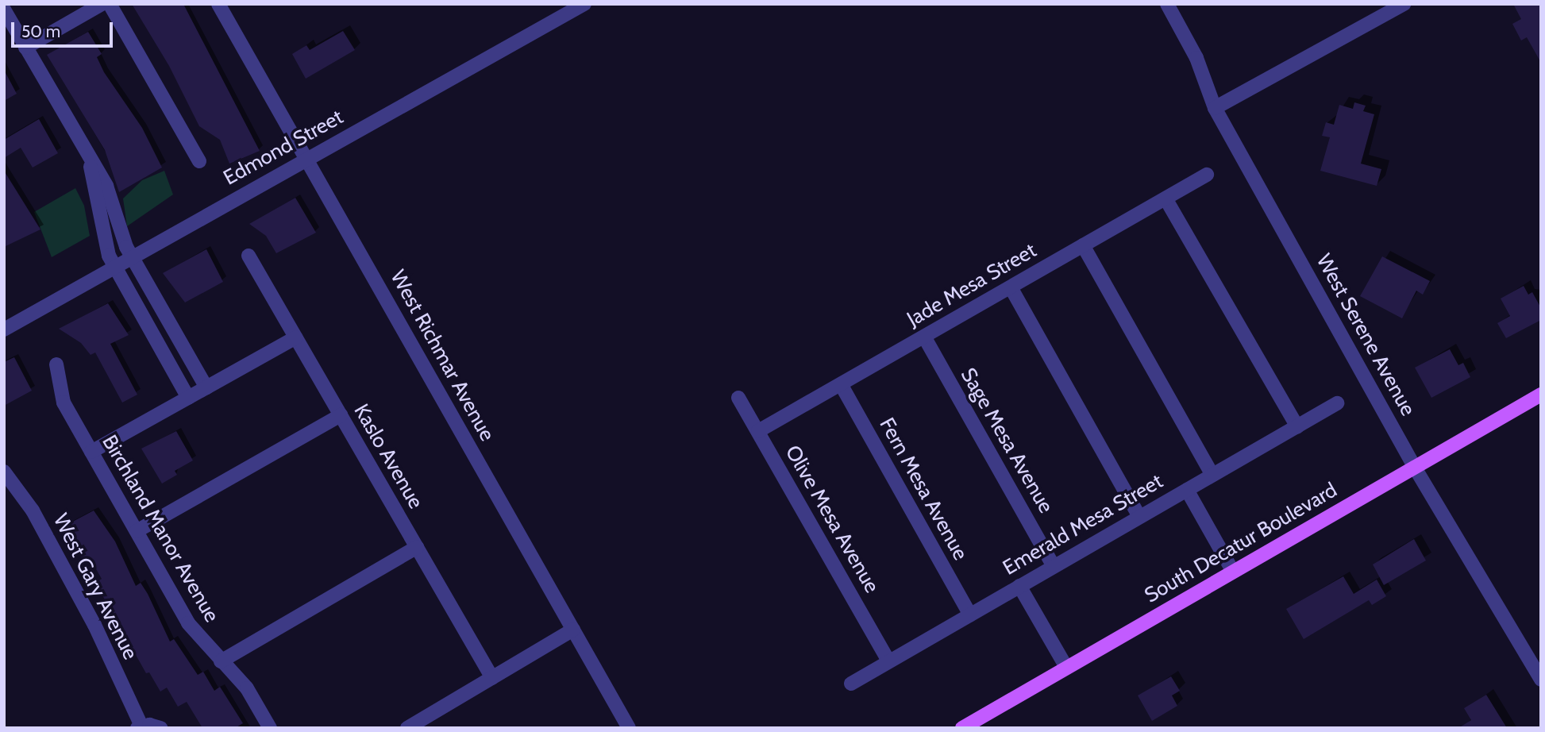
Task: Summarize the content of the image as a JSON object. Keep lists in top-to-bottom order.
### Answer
{
  "streets": {
    "main road": ["South Decatur Boulevard"],
    "street": [
      "Edmond Street",
      "Jade Mesa Street",
      "West Serene Avenue",
      "West Richmar Avenue",
      "Sage Mesa Avenue",
      "Kaslo Avenue",
      "Fern Mesa Avenue",
      "Olive Mesa Avenue",
      "Emerald Mesa Street",
      "Birchland Manor Avenue",
      "West Gary Avenue"
    ]
  },
  "crossings": [
    ["Edmond Street", "West Richmar Avenue"],
    ["Jade Mesa Street", "Sage Mesa Avenue"],
    ["Jade Mesa Street", "Fern Mesa Avenue"],
    ["Jade Mesa Street", "Olive Mesa Avenue"],
    ["West Serene Avenue", "South Decatur Boulevard"],
    ["Sage Mesa Avenue", "Emerald Mesa Street"],
    ["Fern Mesa Avenue", "Emerald Mesa Street"],
    ["Olive Mesa Avenue", "Emerald Mesa Street"]
  ],
  "scale_bar": "50 m"
}
